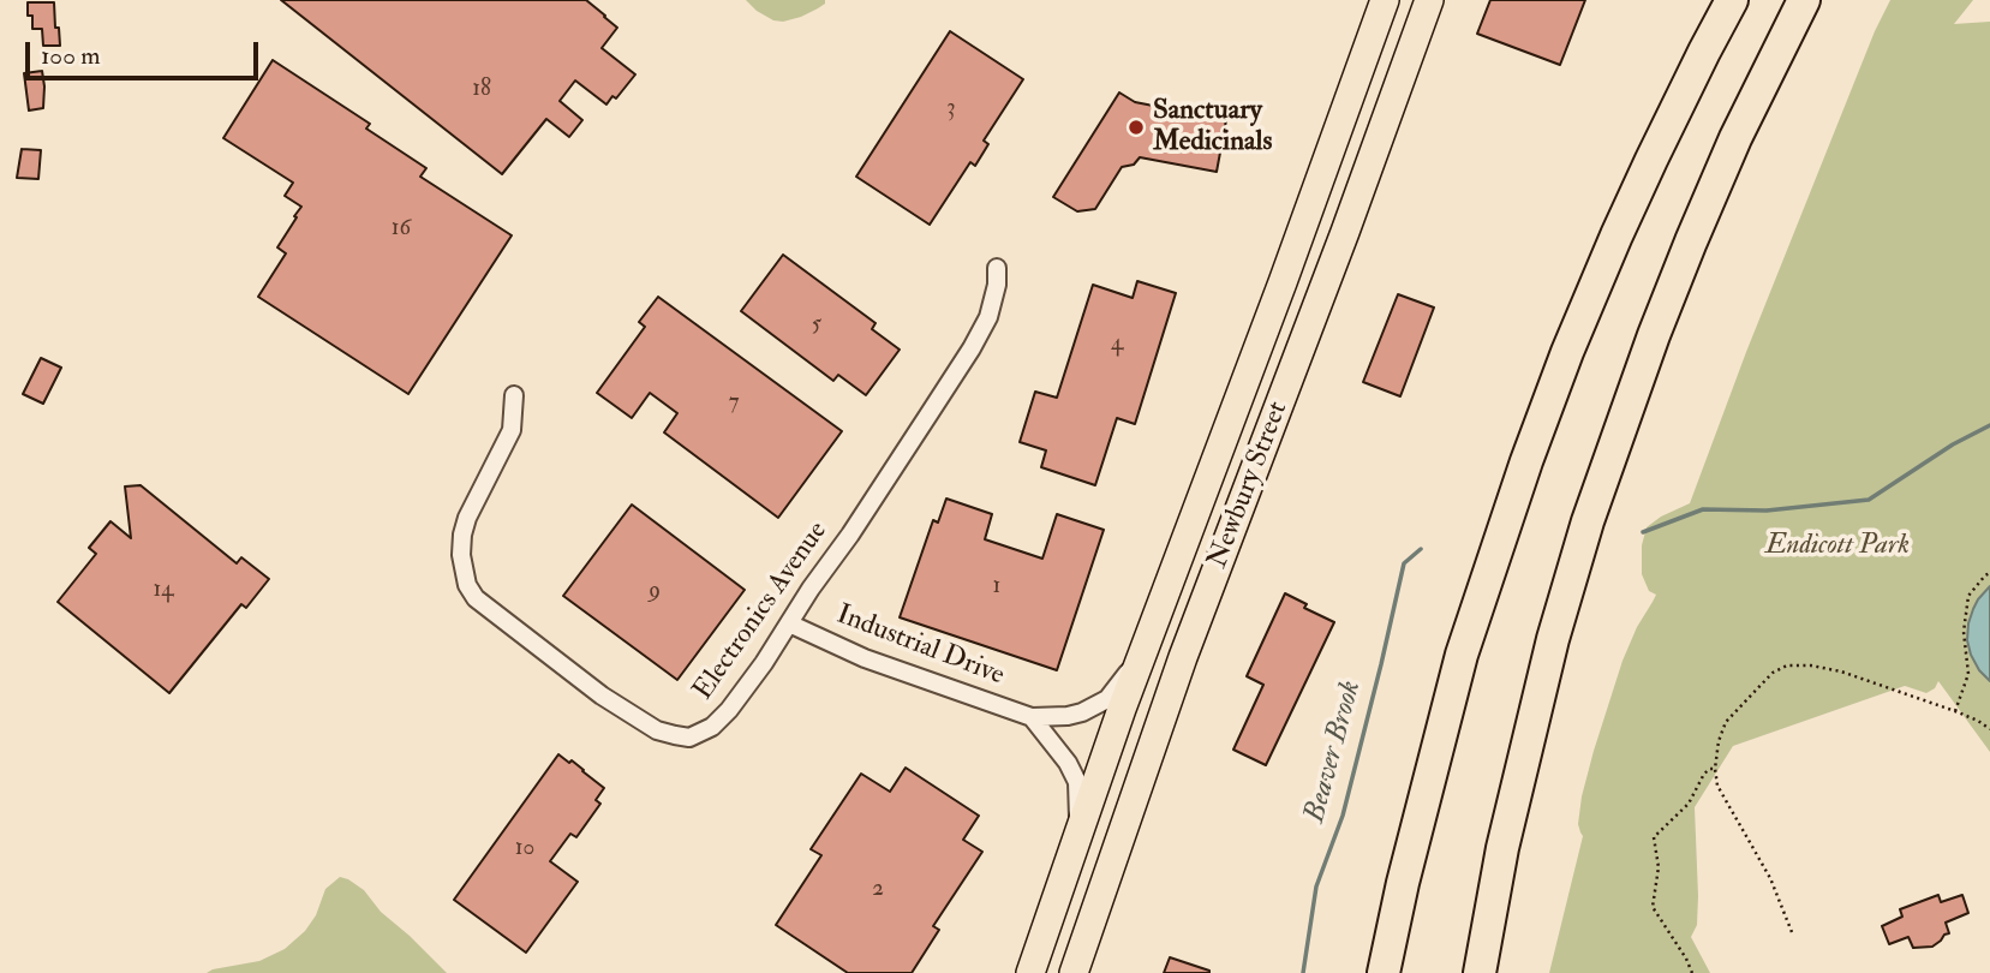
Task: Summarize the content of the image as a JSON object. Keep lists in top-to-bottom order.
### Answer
{
  "streets": {
    "main road": ["Newbury Street"],
    "street": ["Electronics Avenue", "Industrial Drive"]
  },
  "crossings": [
    ["Newbury Street", "Industrial Drive"],
    ["Electronics Avenue", "Industrial Drive"]
  ],
  "water": ["Beaver Brook"],
  "parks": ["Endicott Park"],
  "places": ["Sanctuary Medicinals"],
  "house_numbers": [
    "18",
    "3",
    "16",
    "5",
    "4",
    "7",
    "1",
    "14",
    "9",
    "10",
    "2"
  ],
  "scale_bar": "100 m"
}
